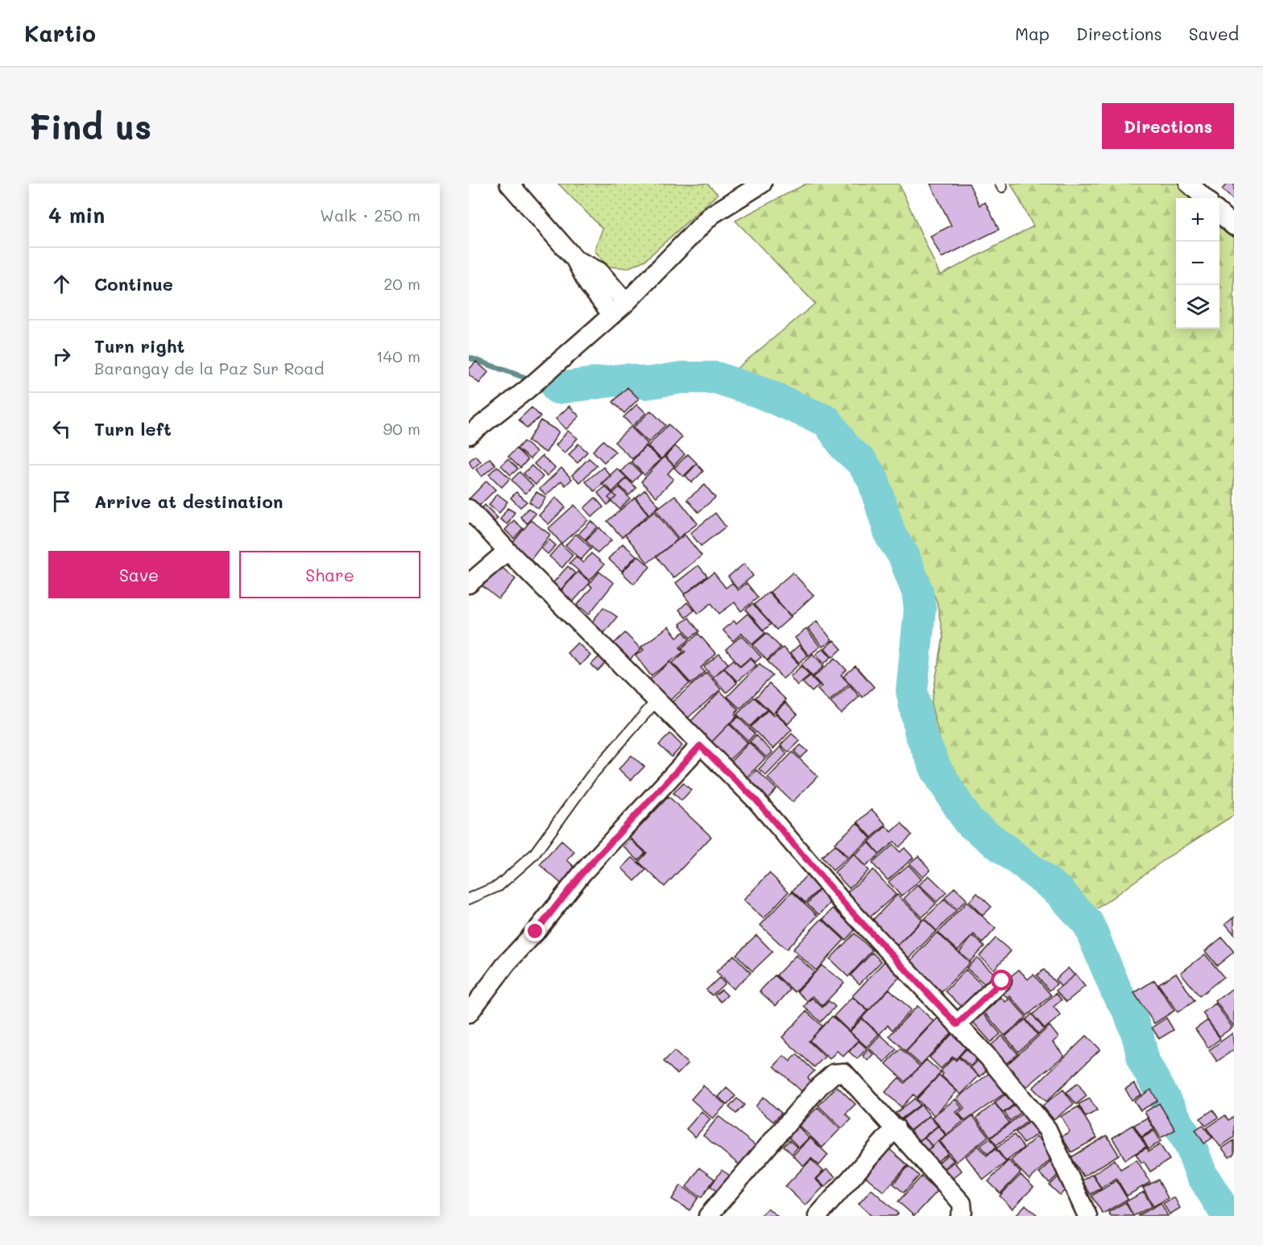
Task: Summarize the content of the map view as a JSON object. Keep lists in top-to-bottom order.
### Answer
{
  "page": {
    "header": "Kartio",
    "nav": ["Map", "Directions", "Saved"],
    "buttons": [
      "Directions",
      ["Save", "Share"]
    ],
    "title": "Find us",
    "heading": ["4 min", "Walk · 250 m"],
    "map_buttons": ["+", "−"],
    "list": [
      ["Continue", "20 m"],
      ["Turn right", "Barangay de la Paz Sur Road", "140 m"],
      ["Turn left", "90 m"],
      "Arrive at destination"
    ]
  }
}
